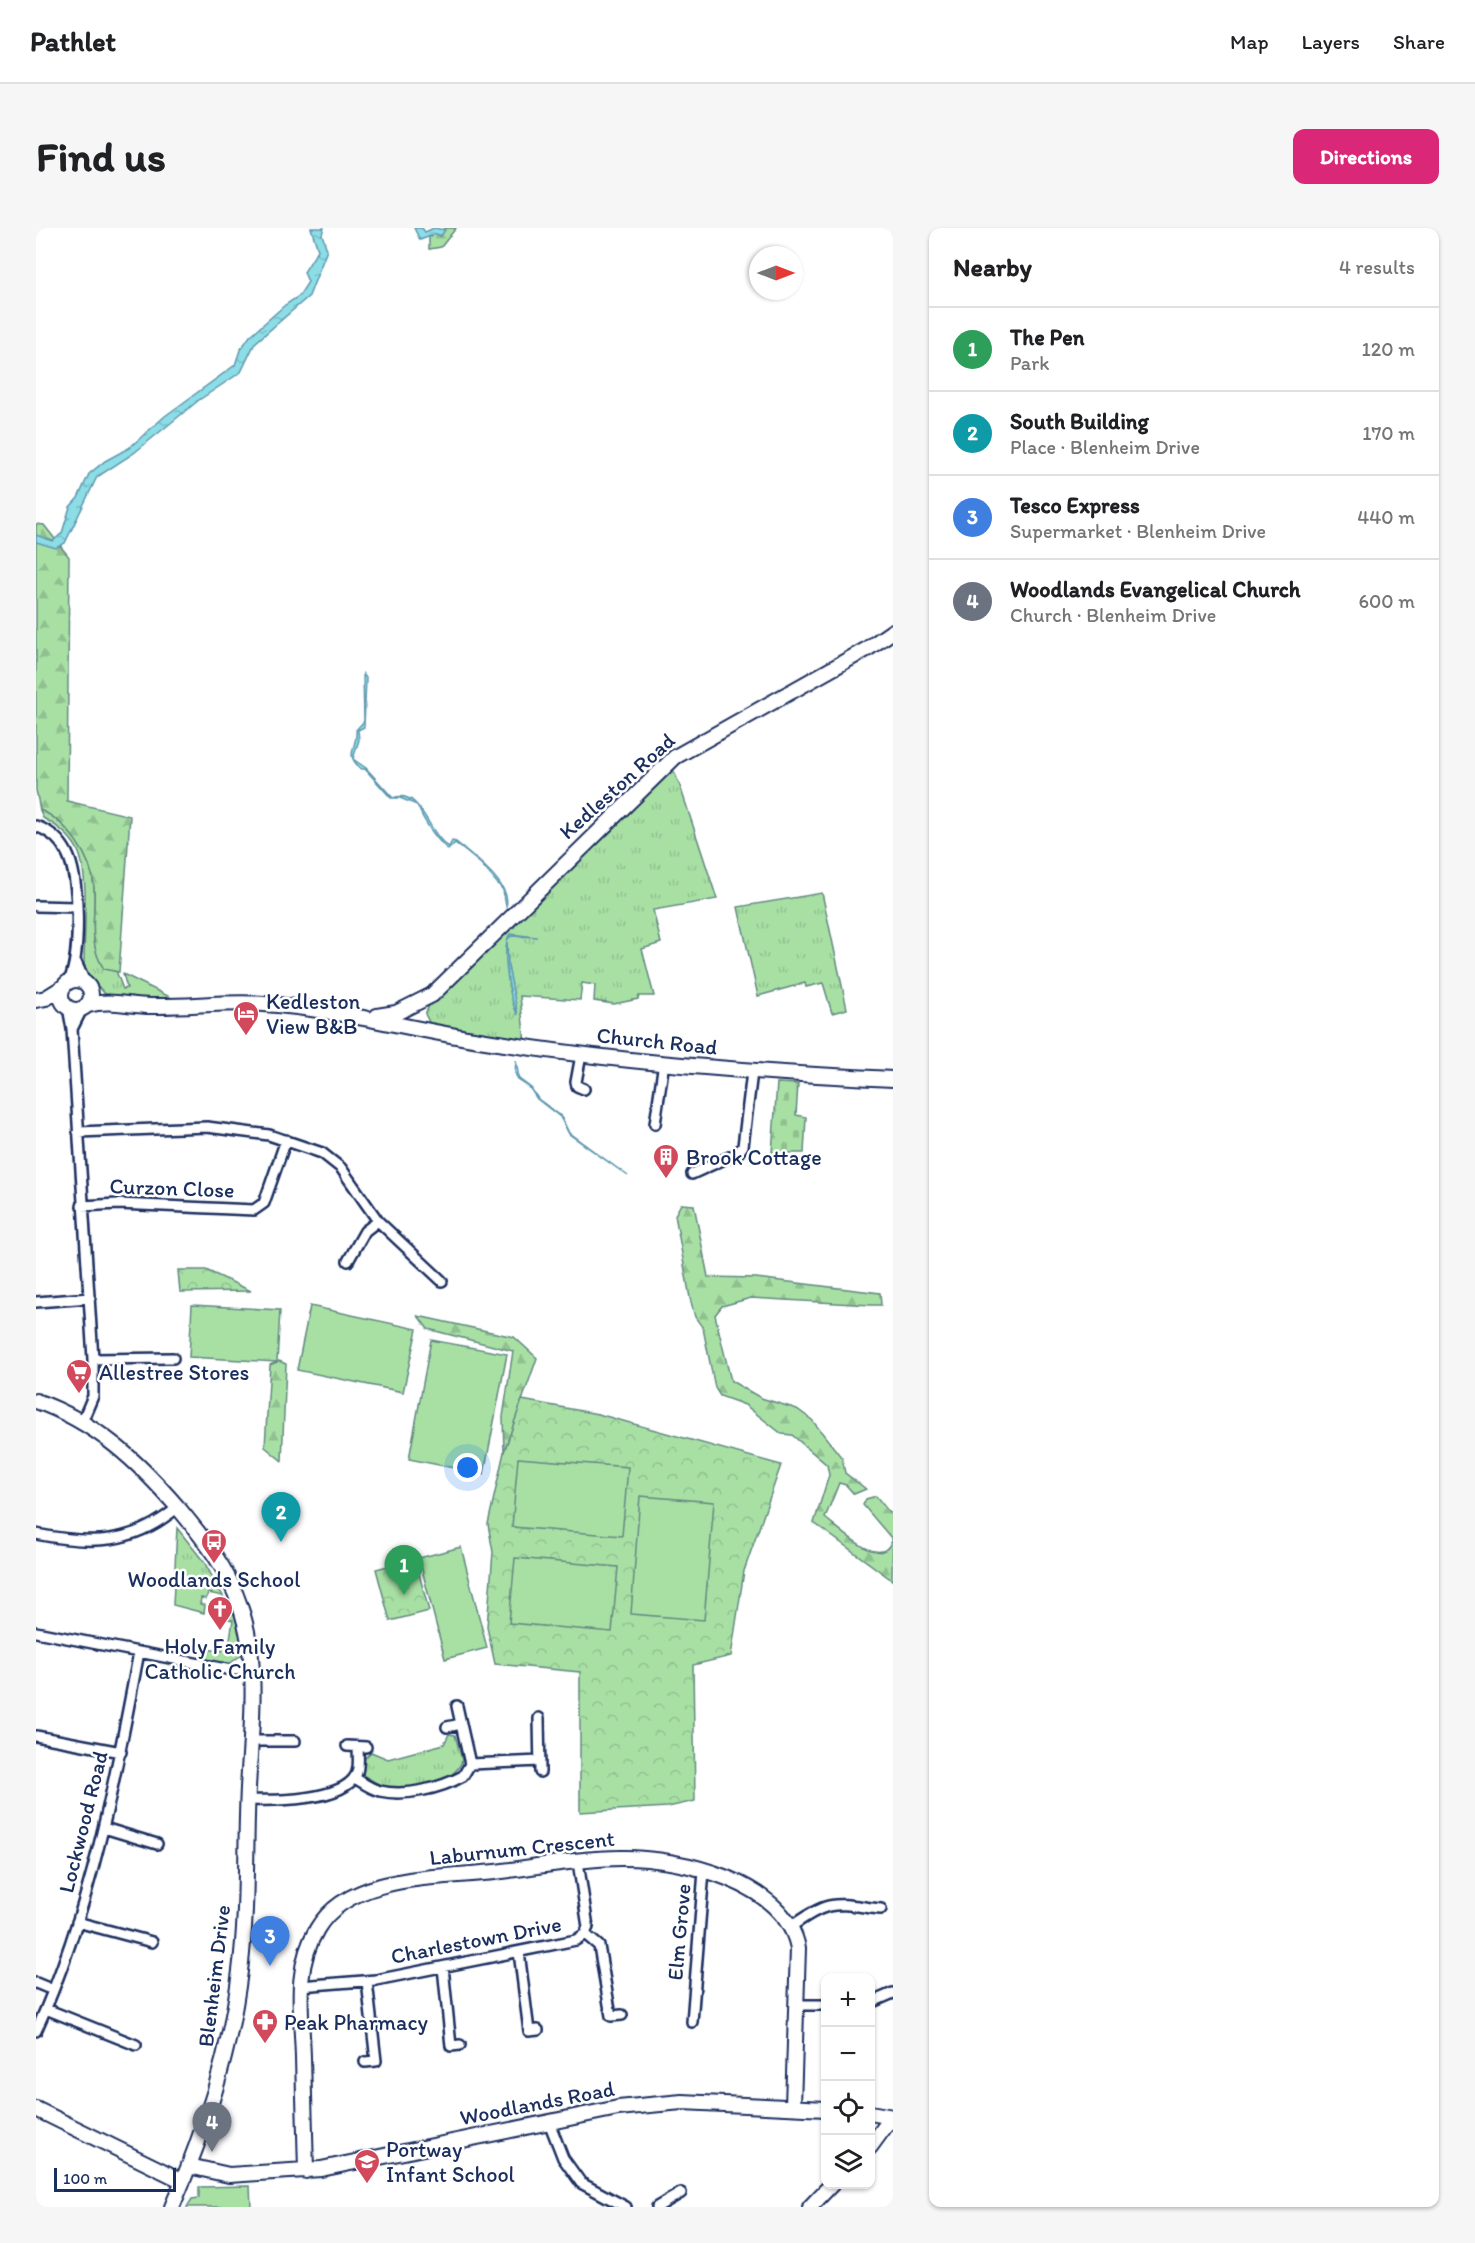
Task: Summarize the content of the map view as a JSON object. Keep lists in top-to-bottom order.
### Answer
{
  "streets": {
    "street": [
      "Kedleston Road",
      "Church Road",
      "Curzon Close",
      "Lockwood Road",
      "Laburnum Crescent",
      "Elm Grove",
      "Charlestown Drive",
      "Blenheim Drive",
      "Woodlands Road"
    ]
  },
  "crossings": [
    ["Kedleston Road", "Church Road"],
    ["Laburnum Crescent", "Elm Grove"],
    ["Laburnum Crescent", "Charlestown Drive"],
    ["Laburnum Crescent", "Woodlands Road"],
    ["Blenheim Drive", "Woodlands Road"]
  ],
  "places": {
    "hotel": ["Kedleston View B&B"],
    "building": ["Brook Cottage"],
    "supermarket": ["Allestree Stores"],
    "bus stop": ["Woodlands School"],
    "church": ["Holy Family Catholic Church"],
    "pharmacy": ["Peak Pharmacy"],
    "school or university": ["Portway Infant School"]
  },
  "scale_bar": "100 m",
  "north": "right",
  "page": {
    "header": "Pathlet",
    "nav": ["Map", "Layers", "Share"],
    "buttons": "Directions",
    "title": "Find us",
    "heading": ["Nearby", "4 results"],
    "list": [
      {
        "mark": "1",
        "name": "The Pen",
        "note": "Park",
        "value": "120 m"
      },
      {
        "mark": "2",
        "name": "South Building",
        "note": "Place · Blenheim Drive",
        "value": "170 m"
      },
      {
        "mark": "3",
        "name": "Tesco Express",
        "note": "Supermarket · Blenheim Drive",
        "value": "440 m"
      },
      {
        "mark": "4",
        "name": "Woodlands Evangelical Church",
        "note": "Church · Blenheim Drive",
        "value": "600 m"
      }
    ],
    "pins": [
      "2",
      "1",
      "3",
      "4"
    ],
    "map_buttons": ["+", "−"],
    "scale": "100 m"
  }
}
